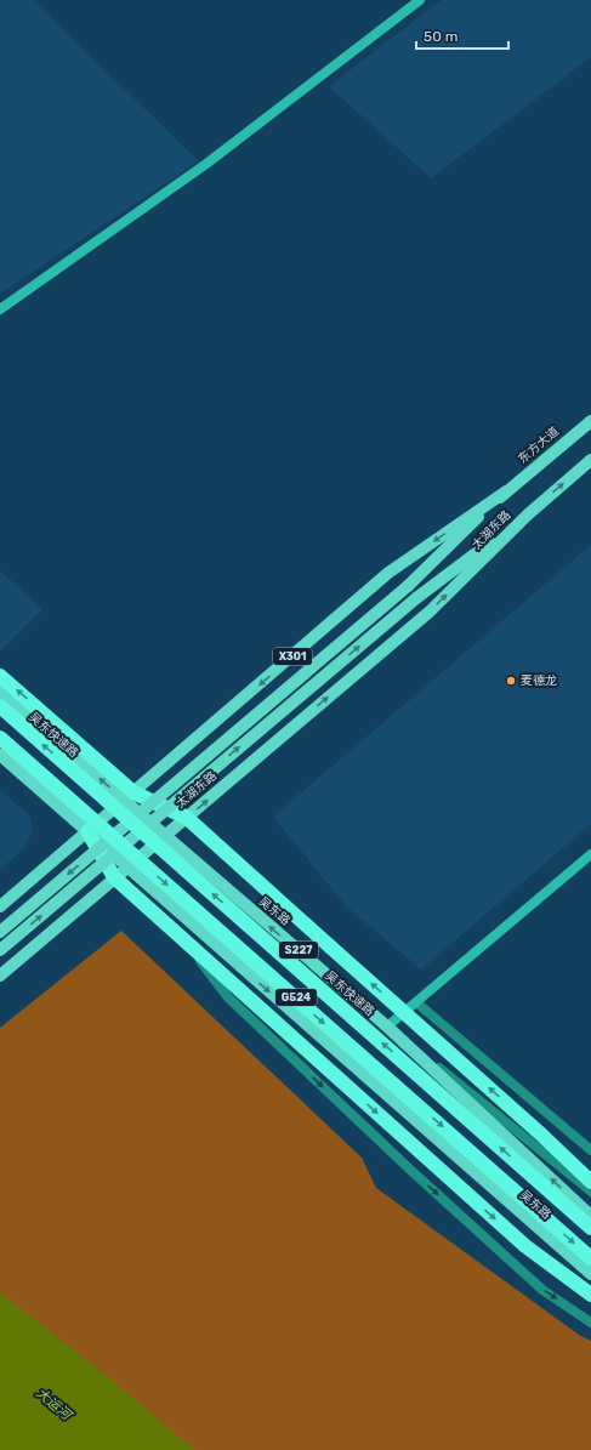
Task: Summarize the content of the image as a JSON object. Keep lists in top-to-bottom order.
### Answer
{
  "streets": {
    "highway": ["吴东快速路", "G524"],
    "main road": [
      "东方大道",
      "太湖东路",
      "X301",
      "吴东路",
      "S227"
    ]
  },
  "crossings": [
    ["东方大道", "太湖东路"],
    ["太湖东路", "吴东路"]
  ],
  "water": ["大运河"],
  "places": ["麦德龙"],
  "scale_bar": "50 m"
}
